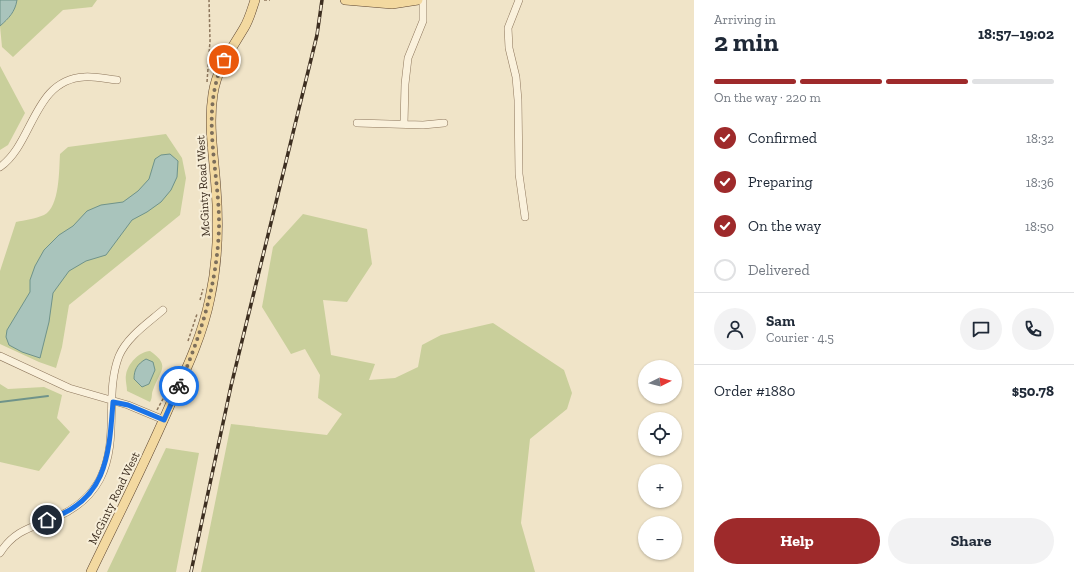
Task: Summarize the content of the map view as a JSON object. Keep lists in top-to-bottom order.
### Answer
{
  "streets": {
    "main road": ["McGinty Road West"]
  },
  "north": "right",
  "page": {
    "heading": ["2 min", "Arriving in", "18:57–19:02"],
    "panel": [
      "Sam",
      "Courier · 4.5",
      "Order #1880",
      "$50.78"
    ],
    "bar": "On the way · 220 m",
    "list": [
      ["Confirmed", "18:32"],
      ["Preparing", "18:36"],
      ["On the way", "18:50"],
      "Delivered"
    ],
    "map_buttons": ["+", "−"],
    "buttons": ["Help", "Share"]
  }
}
